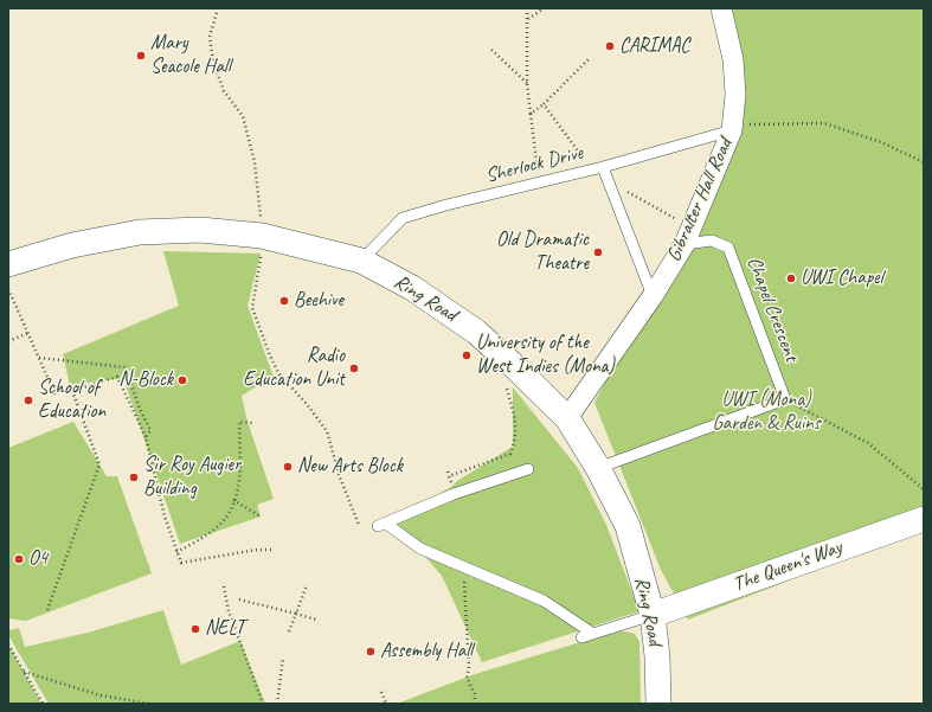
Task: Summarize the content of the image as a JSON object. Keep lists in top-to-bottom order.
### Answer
{
  "streets": {
    "street": ["Gibralter Hall Road", "Ring Road", "The Queen's Way"],
    "lane": ["Sherlock Drive", "Chapel Crescent"]
  },
  "crossings": [
    ["Sherlock Drive", "Gibralter Hall Road"],
    ["Sherlock Drive", "Ring Road"],
    ["Gibralter Hall Road", "Ring Road"],
    ["Gibralter Hall Road", "Chapel Crescent"],
    ["Ring Road", "The Queen's Way"]
  ],
  "parks": ["UWI (Mona) Garden & Ruins"],
  "places": [
    "CARIMAC",
    "Mary Seacole Hall",
    "Old Dramatic Theatre",
    "UWI Chapel",
    "Beehive",
    "University of the West Indies (Mona)",
    "Radio Education Unit",
    "N-Block",
    "School of Education",
    "New Arts Block",
    "Sir Roy Augier Building",
    "O4",
    "NELT",
    "Assembly Hall"
  ]
}
